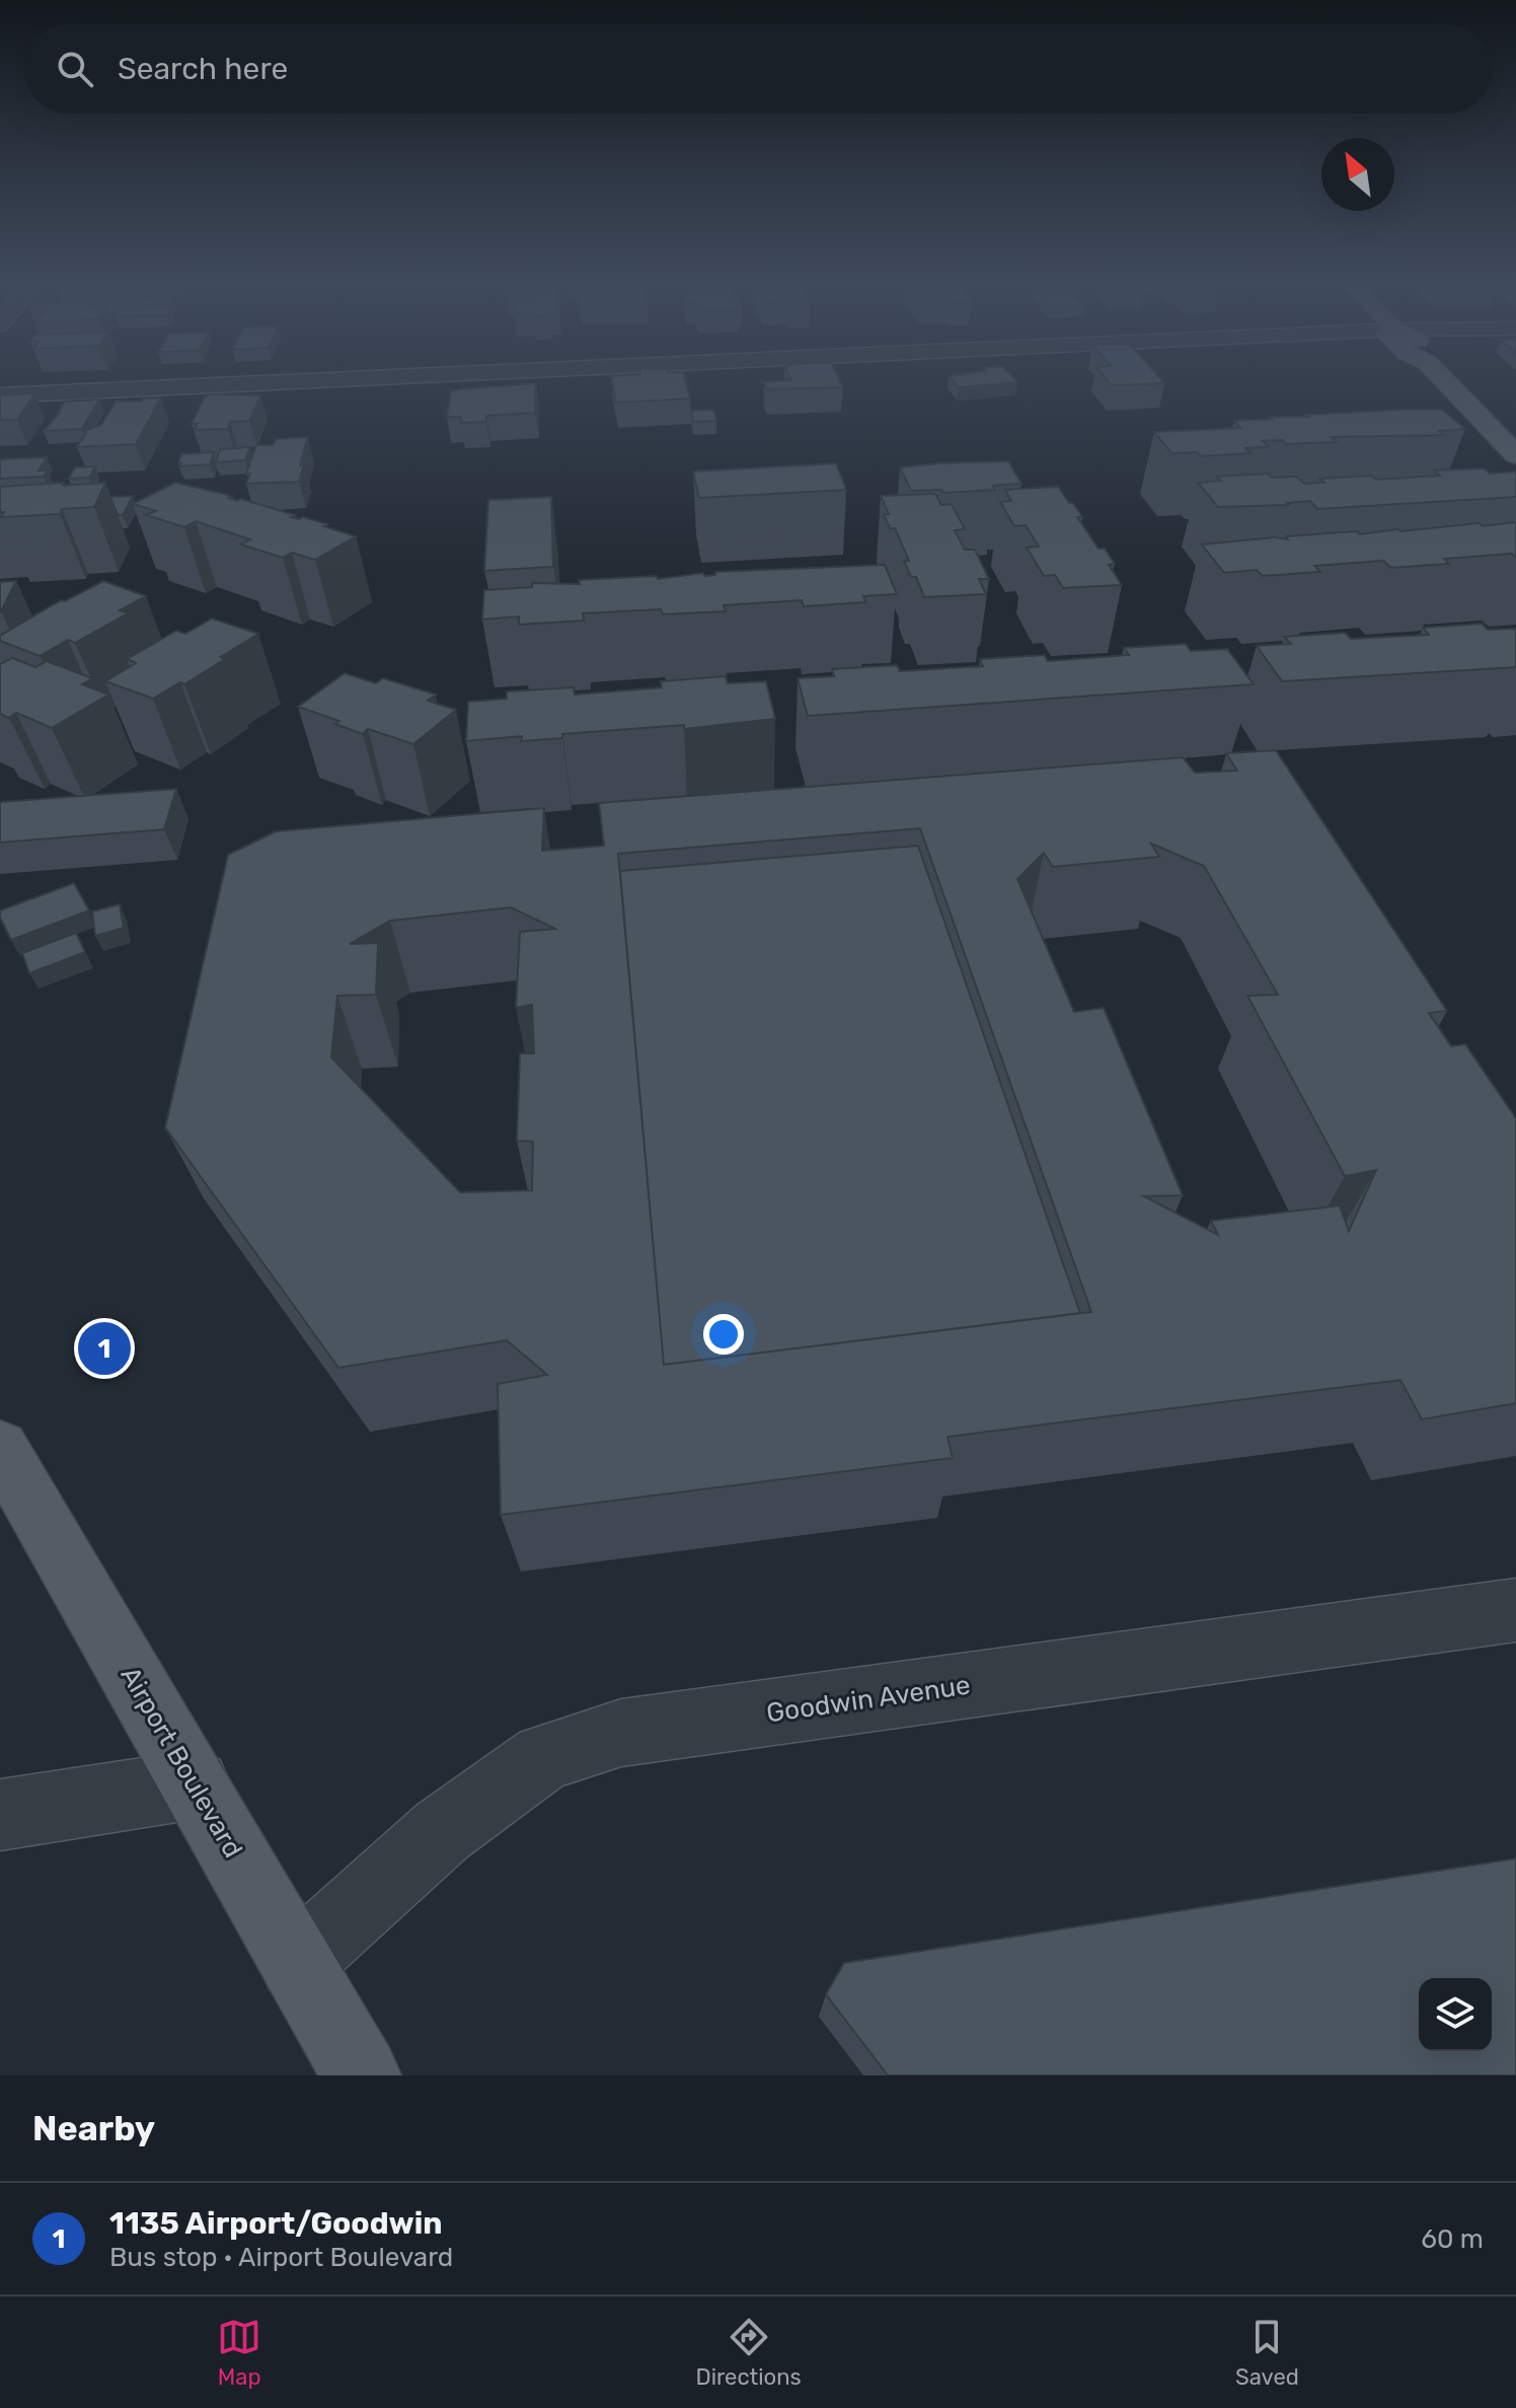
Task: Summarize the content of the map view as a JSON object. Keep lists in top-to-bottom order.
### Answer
{
  "streets": {
    "main road": ["Airport Boulevard"],
    "street": ["Goodwin Avenue"]
  },
  "crossings": [
    ["Goodwin Avenue", "Airport Boulevard"]
  ],
  "north": "top left",
  "page": {
    "search": "Search here",
    "pins": "1",
    "heading": "Nearby",
    "list": [
      {
        "mark": "1",
        "name": "1135 Airport/Goodwin",
        "note": "Bus stop · Airport Boulevard",
        "value": "60 m"
      }
    ],
    "nav": ["Map", "Directions", "Saved"]
  }
}
